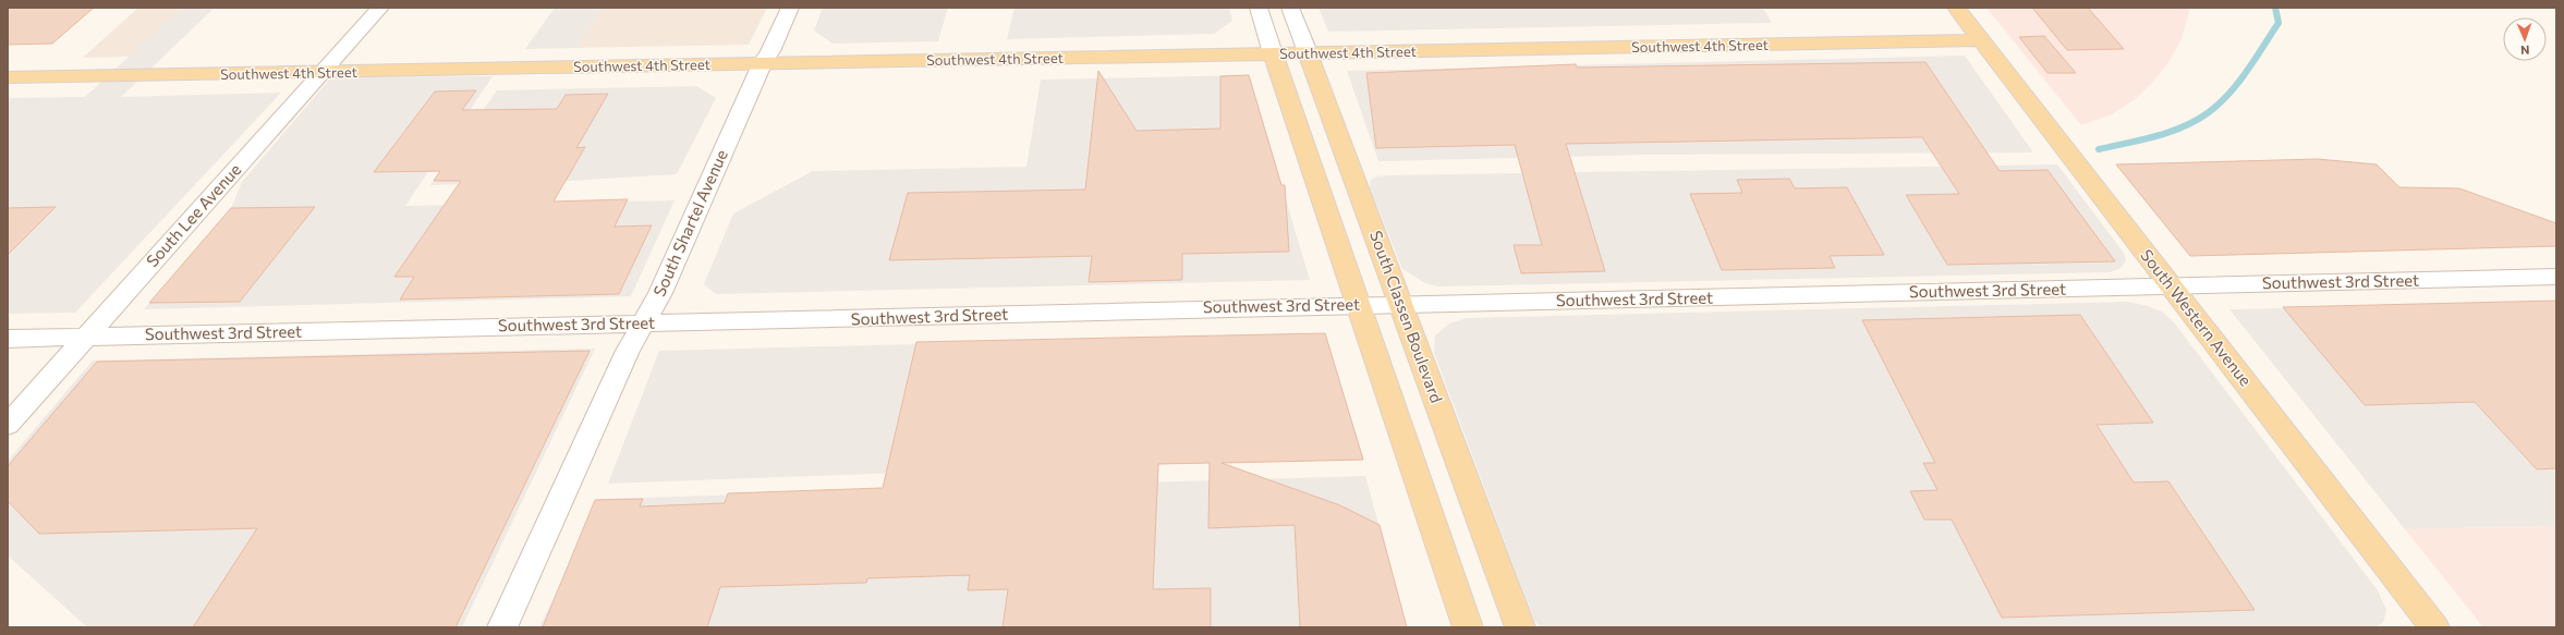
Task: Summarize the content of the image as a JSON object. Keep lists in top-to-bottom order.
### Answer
{
  "streets": {
    "main road": ["Southwest 4th Street", "South Classen Boulevard", "South Western Avenue"],
    "street": ["South Lee Avenue", "South Shartel Avenue", "Southwest 3rd Street"]
  },
  "crossings": [
    ["Southwest 4th Street", "South Lee Avenue"],
    ["Southwest 4th Street", "South Shartel Avenue"],
    ["Southwest 4th Street", "South Classen Boulevard"],
    ["Southwest 4th Street", "South Western Avenue"],
    ["South Lee Avenue", "Southwest 3rd Street"],
    ["South Shartel Avenue", "Southwest 3rd Street"],
    ["Southwest 3rd Street", "South Classen Boulevard"],
    ["Southwest 3rd Street", "South Western Avenue"]
  ],
  "north": "bottom"
}
